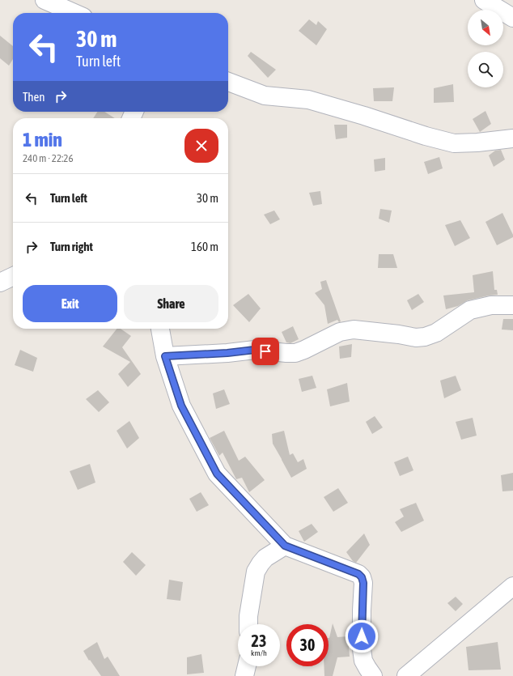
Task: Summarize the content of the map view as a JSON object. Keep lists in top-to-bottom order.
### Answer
{
  "north": "bottom right",
  "page": {
    "turn": ["30 m", "Turn left"],
    "then": "Then",
    "heading": ["1 min", "240 m · 22:26"],
    "list": [
      {
        "name": "Turn left",
        "value": "30 m"
      },
      {
        "name": "Turn right",
        "value": "160 m"
      }
    ],
    "buttons": ["Exit", "Share"],
    "speed": "23 km/h",
    "limit": "30"
  }
}
